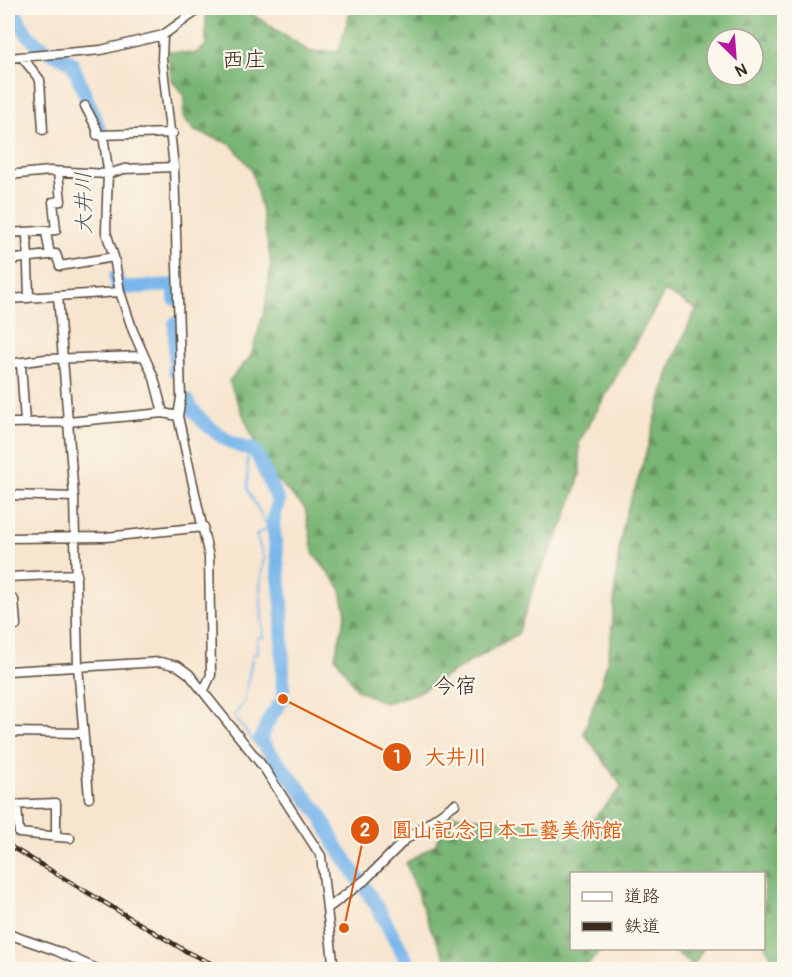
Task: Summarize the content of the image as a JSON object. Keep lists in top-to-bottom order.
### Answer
{
  "districts": ["西庄", "今宿"],
  "water": ["大井川"],
  "places": ["大井川", "圓山記念日本工藝美術館"],
  "legend": ["道路", "鉄道"],
  "north": "bottom right"
}
